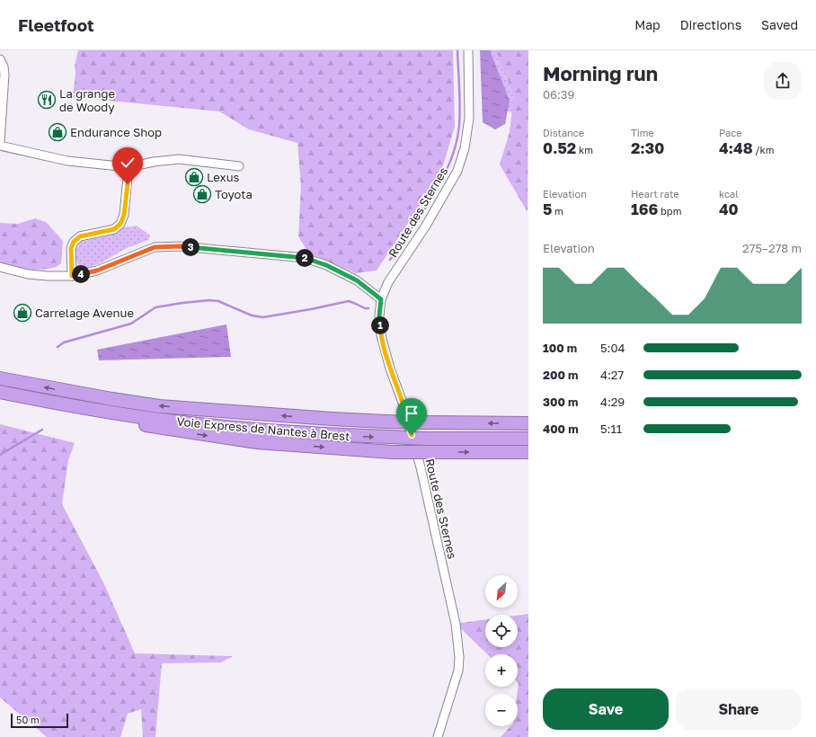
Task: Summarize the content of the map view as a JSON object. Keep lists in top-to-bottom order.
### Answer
{
  "streets": {
    "highway": ["Voie Express de Nantes à Brest"],
    "street": ["Route des Sternes"]
  },
  "places": {
    "restaurant": ["La grange de Woody"],
    "shop": [
      "Endurance Shop",
      "Lexus",
      "Toyota",
      "Carrelage Avenue"
    ]
  },
  "scale_bar": "50 m",
  "north": "bottom left",
  "page": {
    "header": "Fleetfoot",
    "nav": ["Map", "Directions", "Saved"],
    "heading": ["Morning run", "06:39"],
    "stats": [
      ["Distance", "0.52 km"],
      ["Time", "2:30"],
      ["Pace", "4:48 /km"],
      ["Elevation", "5 m"],
      ["Heart rate", "166 bpm"],
      ["kcal", "40"]
    ],
    "chart": ["Elevation", "275–278 m"],
    "pins": [
      "3",
      "2",
      "4",
      "1"
    ],
    "list": [
      {
        "name": "100 m",
        "note": "5:04"
      },
      {
        "name": "200 m",
        "note": "4:27"
      },
      {
        "name": "300 m",
        "note": "4:29"
      },
      {
        "name": "400 m",
        "note": "5:11"
      }
    ],
    "map_buttons": ["+", "−"],
    "buttons": ["Save", "Share"],
    "scale": "50 m"
  }
}
